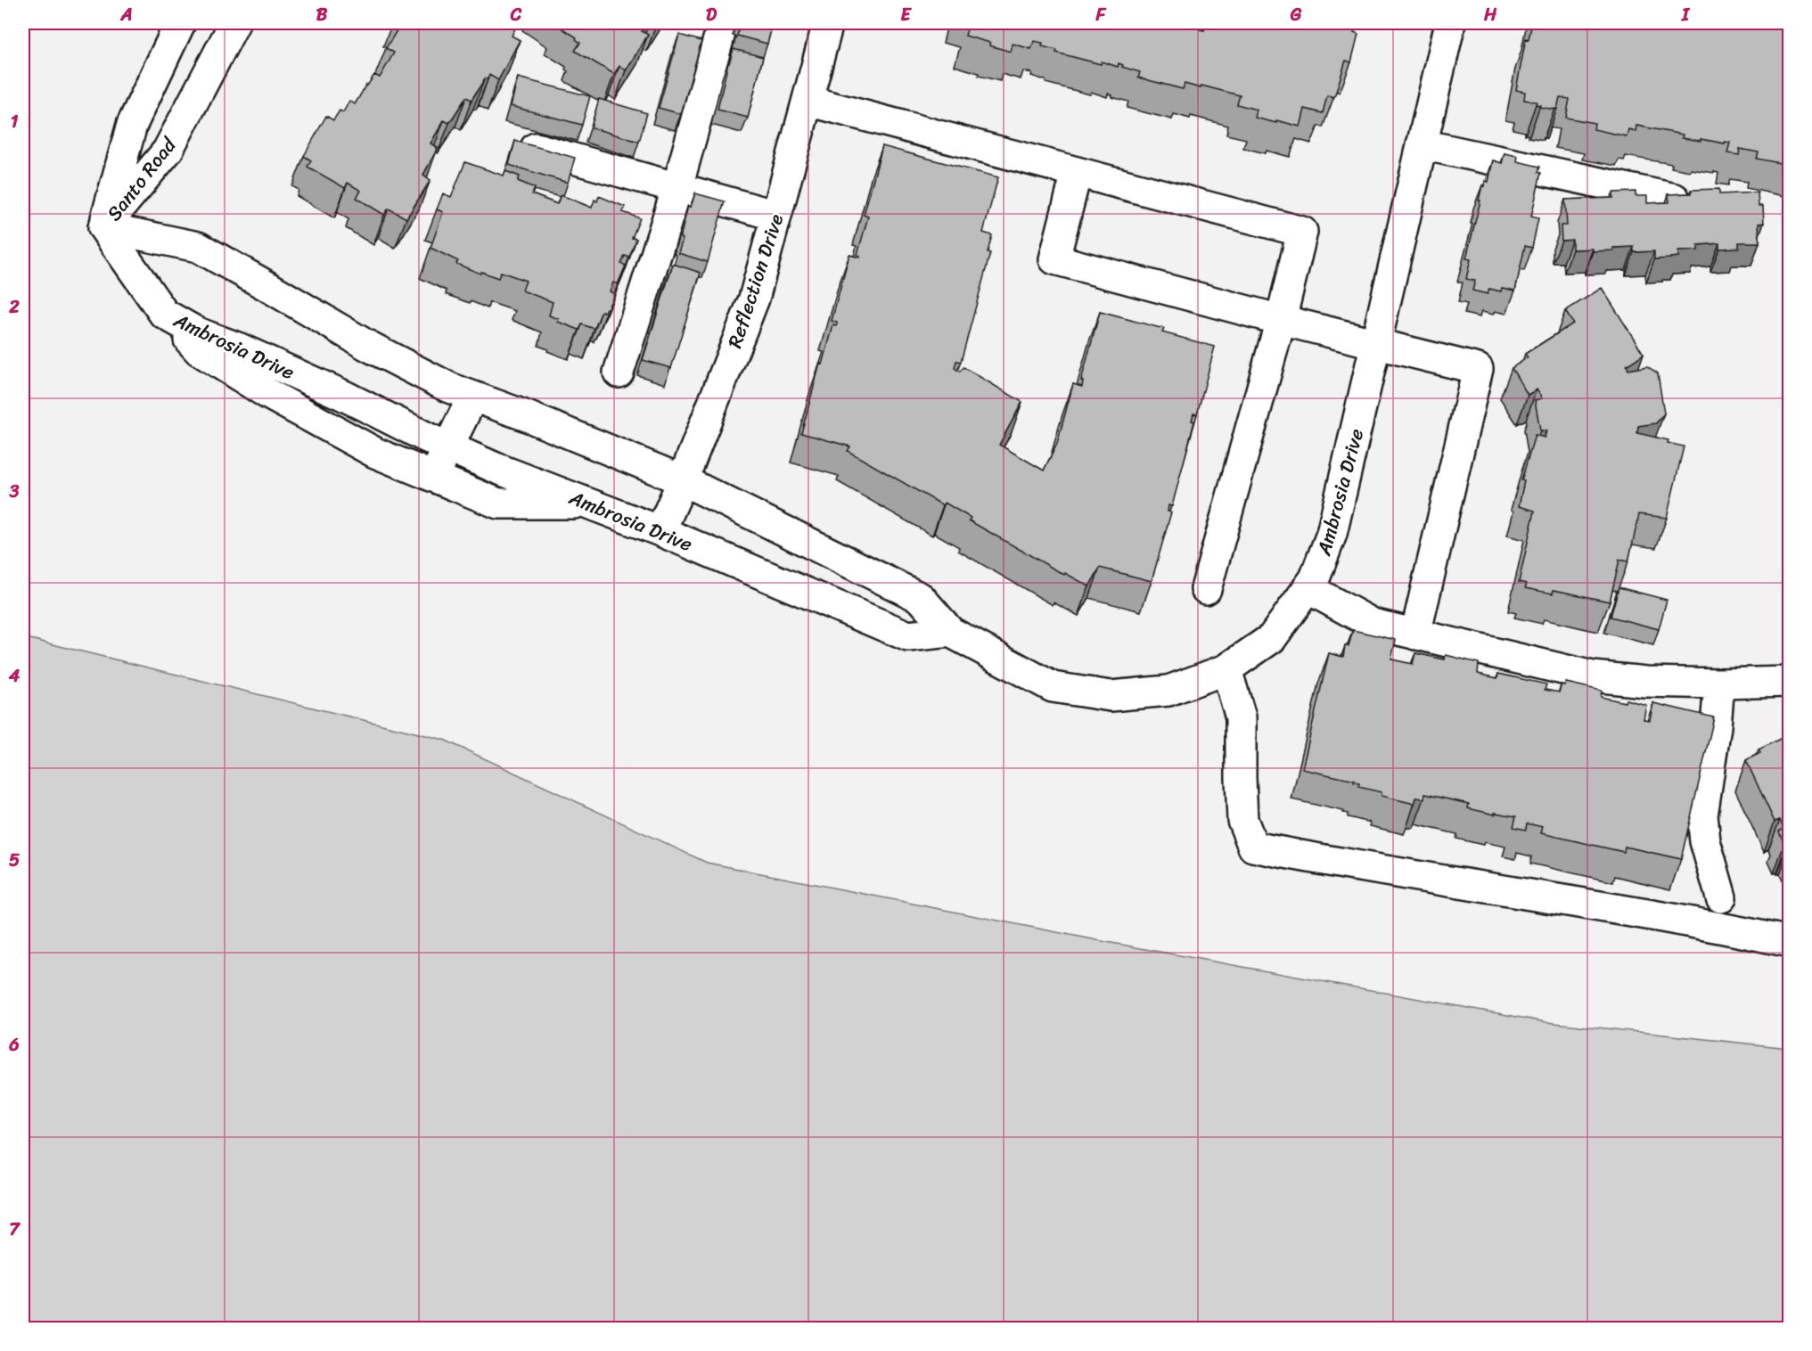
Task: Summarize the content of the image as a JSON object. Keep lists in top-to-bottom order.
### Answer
{
  "streets": {
    "street": ["Santo Road", "Reflection Drive", "Ambrosia Drive"]
  },
  "crossings": [
    ["Santo Road", "Ambrosia Drive"],
    ["Reflection Drive", "Ambrosia Drive"]
  ],
  "grid": {
    "columns": [
      "A",
      "B",
      "C",
      "D",
      "E",
      "F",
      "G",
      "H",
      "I"
    ],
    "rows": [
      "1",
      "2",
      "3",
      "4",
      "5",
      "6",
      "7"
    ]
  }
}
